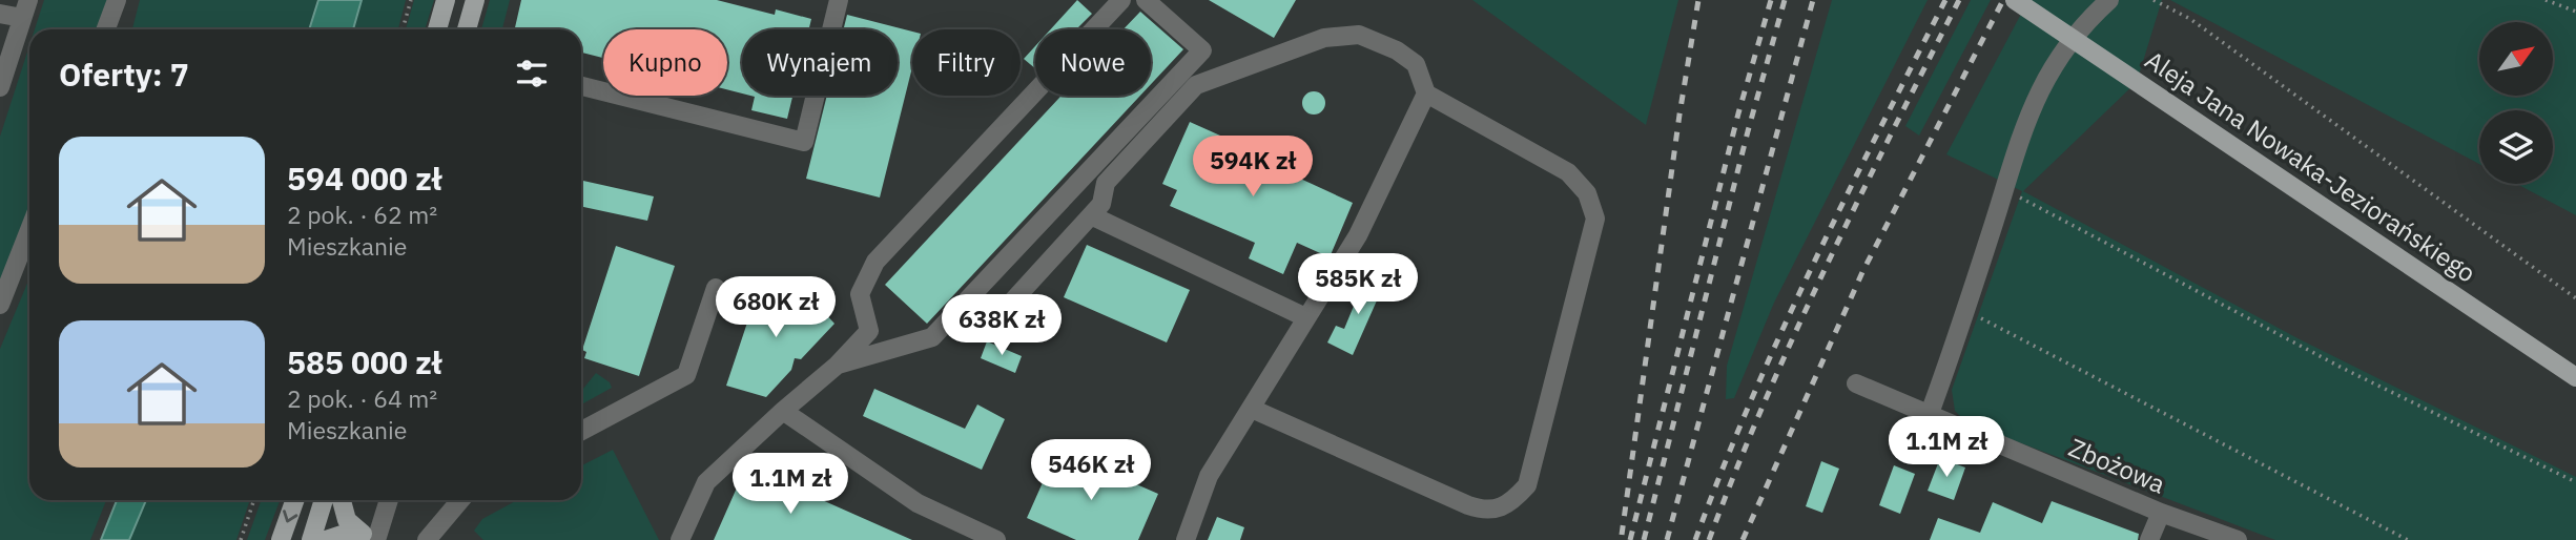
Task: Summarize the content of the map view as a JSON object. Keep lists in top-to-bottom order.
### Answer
{
  "streets": {
    "main road": ["Aleja Jana Nowaka-Jeziorańskiego"],
    "street": ["Zbożowa"]
  },
  "north": "top right",
  "page": {
    "chip": [
      "Kupno",
      "Wynajem",
      "Filtry",
      "Nowe"
    ],
    "heading": "Oferty: 7",
    "list": [
      {
        "name": "594 000 zł",
        "note": "2 pok. · 62 m² · Mieszkanie"
      },
      {
        "name": "585 000 zł",
        "note": "2 pok. · 64 m² · Mieszkanie"
      }
    ],
    "price": [
      "594K zł",
      "585K zł",
      "680K zł",
      "638K zł",
      "1.1M zł",
      "546K zł",
      "1.1M zł"
    ]
  }
}
